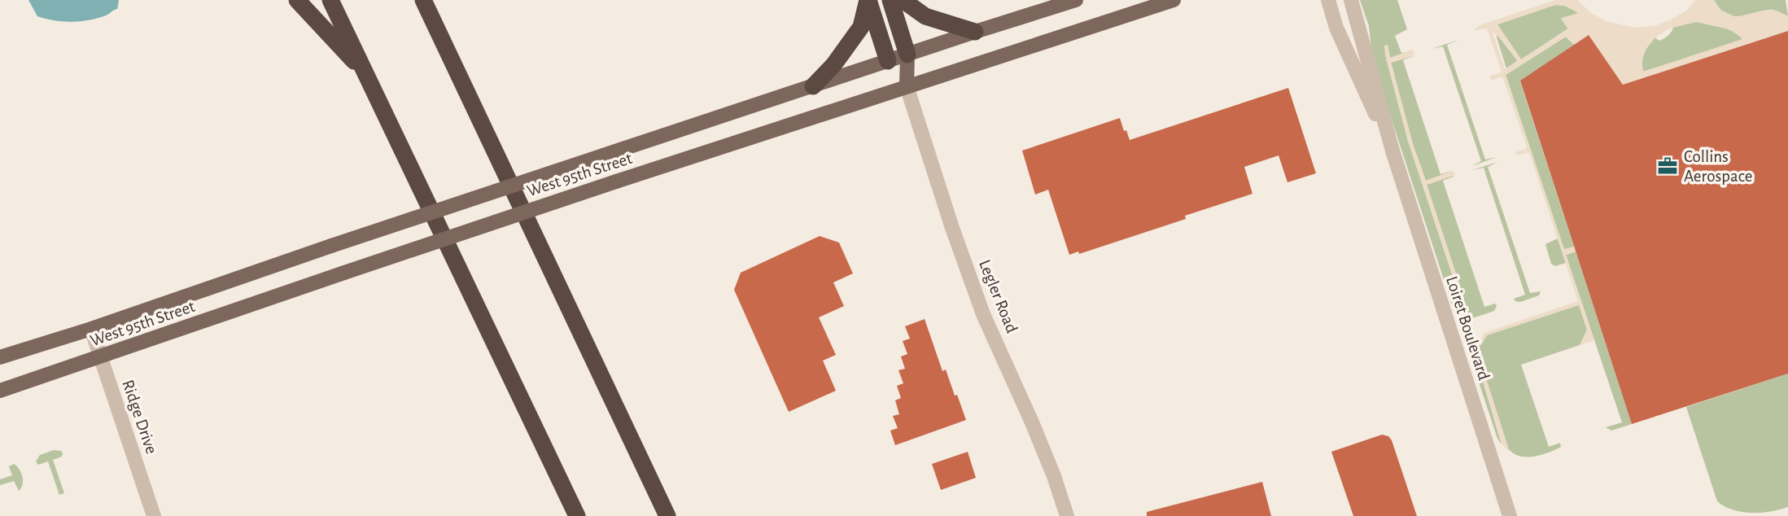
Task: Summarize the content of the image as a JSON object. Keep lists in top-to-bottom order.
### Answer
{
  "streets": {
    "main road": ["West 95th Street"],
    "street": ["Legler Road", "Loiret Boulevard", "Ridge Drive"]
  },
  "crossings": [
    ["West 95th Street", "Legler Road"],
    ["West 95th Street", "Ridge Drive"]
  ],
  "places": {
    "office": ["Collins Aerospace"]
  }
}
